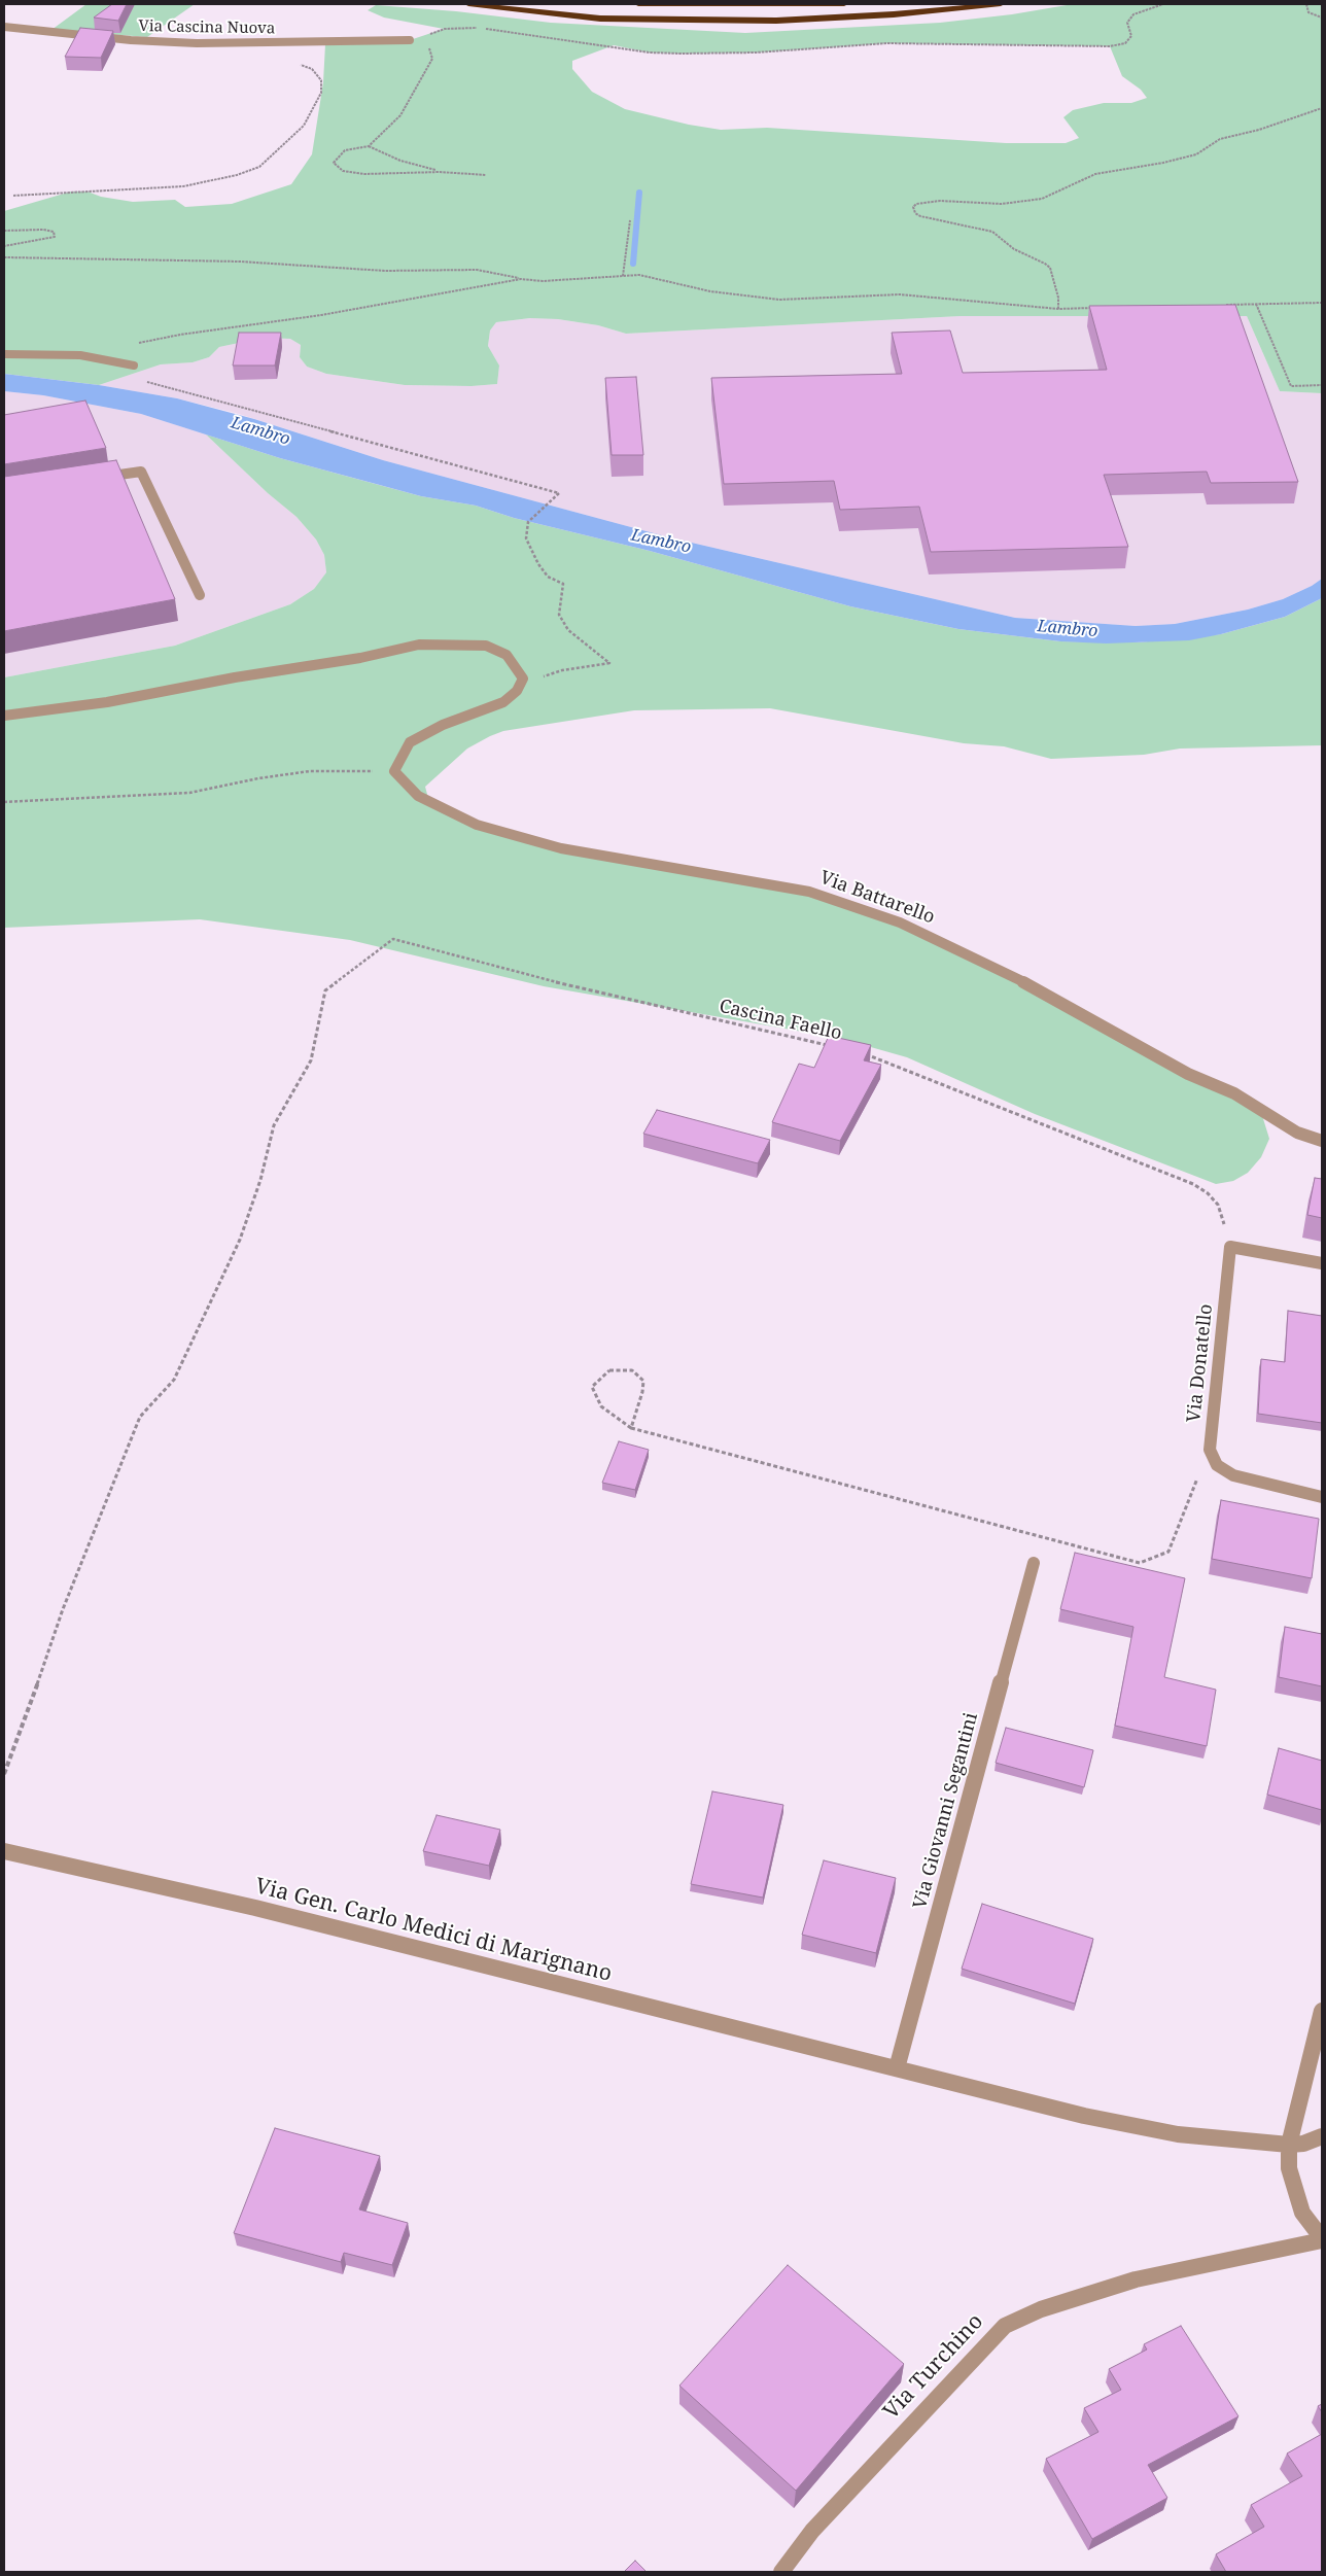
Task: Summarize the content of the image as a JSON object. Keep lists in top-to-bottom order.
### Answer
{
  "streets": {
    "street": [
      "Via Cascina Nuova",
      "Via Battarello",
      "Via Donatello",
      "Via Giovanni Segantini",
      "Via Gen. Carlo Medici di Marignano",
      "Via Turchino"
    ],
    "path": ["Cascina Faello"]
  },
  "crossings": [
    ["Cascina Faello", "Via Donatello"],
    ["Via Giovanni Segantini", "Via Gen. Carlo Medici di Marignano"]
  ],
  "water": ["Lambro"]
}
